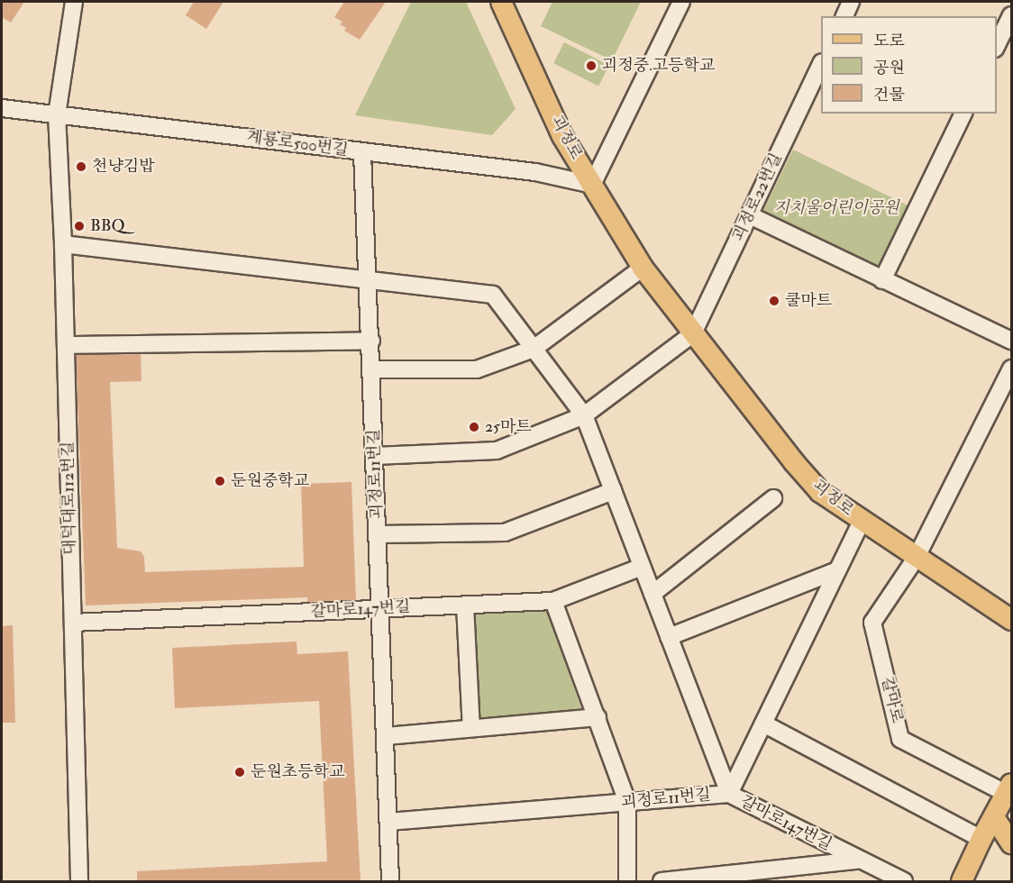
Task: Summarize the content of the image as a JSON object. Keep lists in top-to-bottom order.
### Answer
{
  "streets": {
    "main road": ["괴정로", "갈마로"],
    "street": [
      "계룡로500번길",
      "괴정로22번길",
      "괴정로11번길",
      "대덕대로112번길",
      "갈마로147번길"
    ]
  },
  "crossings": [
    ["괴정로", "계룡로500번길"],
    ["괴정로", "괴정로22번길"],
    ["괴정로", "괴정로11번길"],
    ["괴정로", "갈마로"],
    ["계룡로500번길", "괴정로11번길"],
    ["계룡로500번길", "대덕대로112번길"],
    ["괴정로11번길", "갈마로147번길"],
    ["대덕대로112번길", "갈마로147번길"]
  ],
  "parks": ["지치울어린이공원"],
  "places": [
    "괴정중.고등학교",
    "천냥김밥",
    "BBQ",
    "쿨마트",
    "25마트",
    "둔원중학교",
    "둔원초등학교"
  ],
  "legend": ["도로", "공원", "건물"]
}
